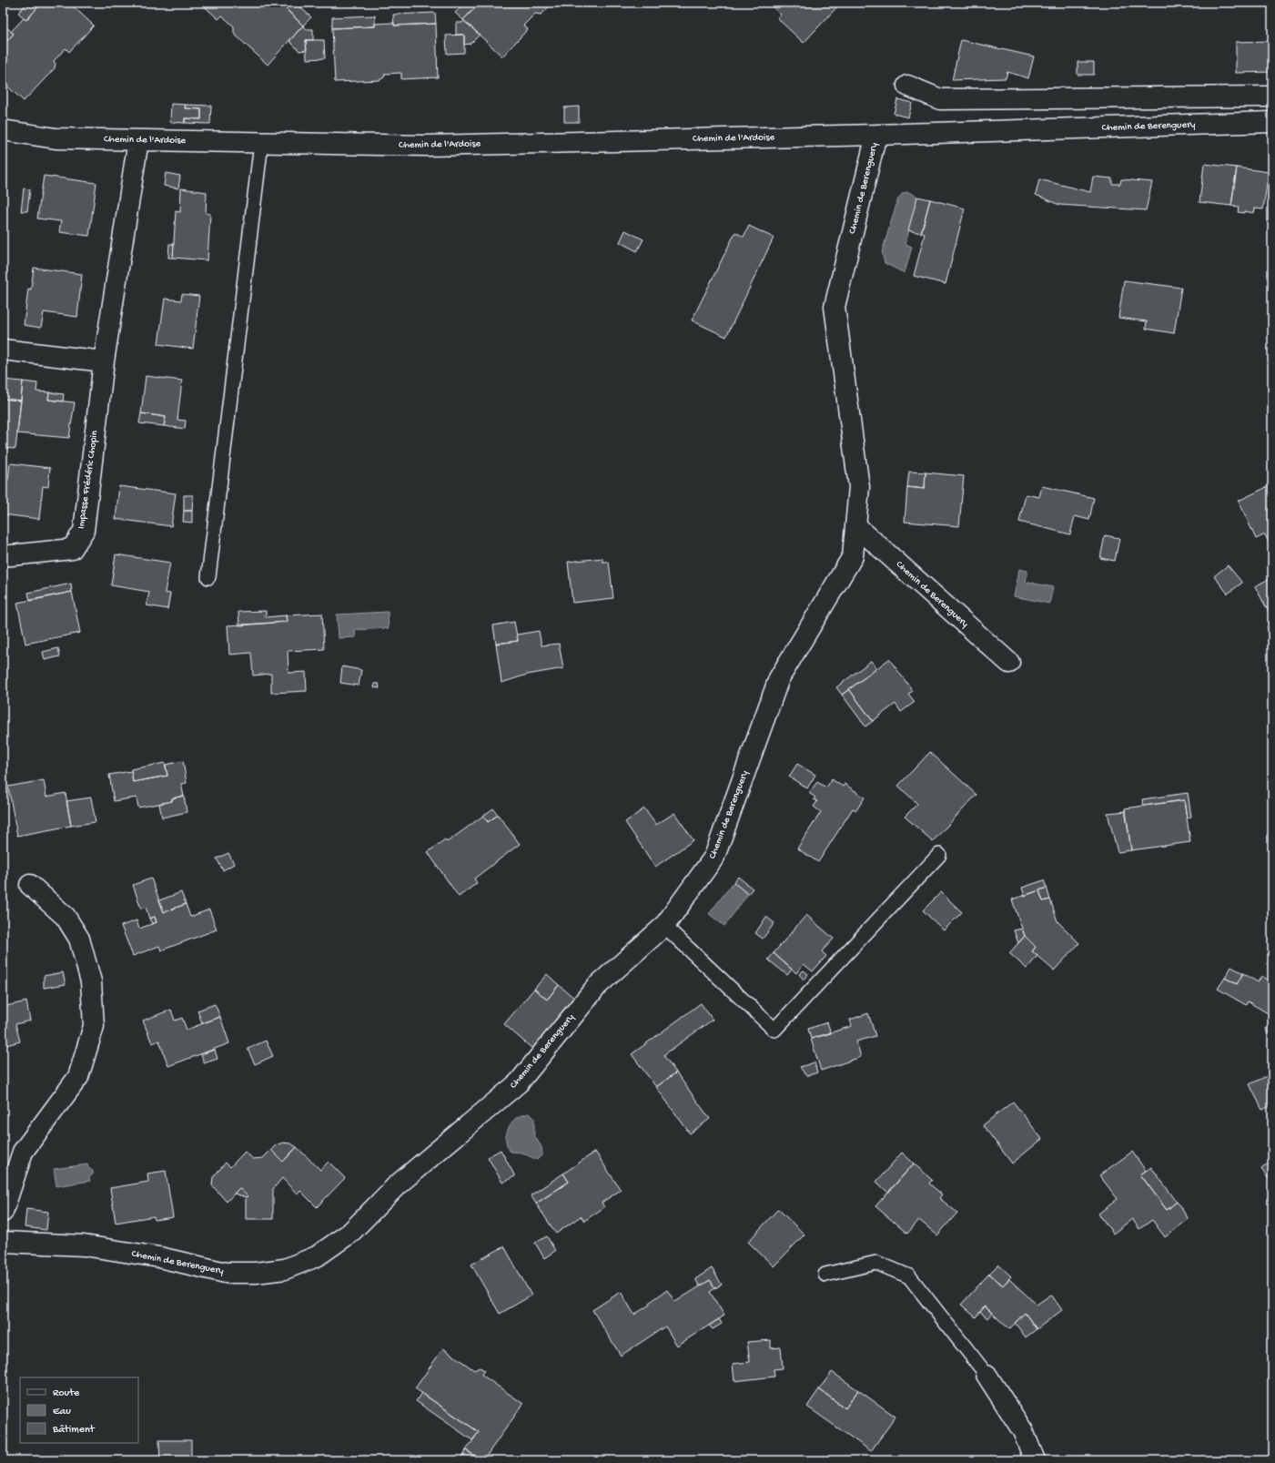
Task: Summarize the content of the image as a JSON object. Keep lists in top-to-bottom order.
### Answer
{
  "streets": {
    "street": ["Chemin de Berenguery", "Chemin de l'Ardoise", "Impasse Frédéric Chopin"]
  },
  "crossings": [
    ["Chemin de Berenguery", "Chemin de l'Ardoise"],
    ["Chemin de l'Ardoise", "Impasse Frédéric Chopin"]
  ],
  "legend": ["Route", "Eau", "Bâtiment"]
}
